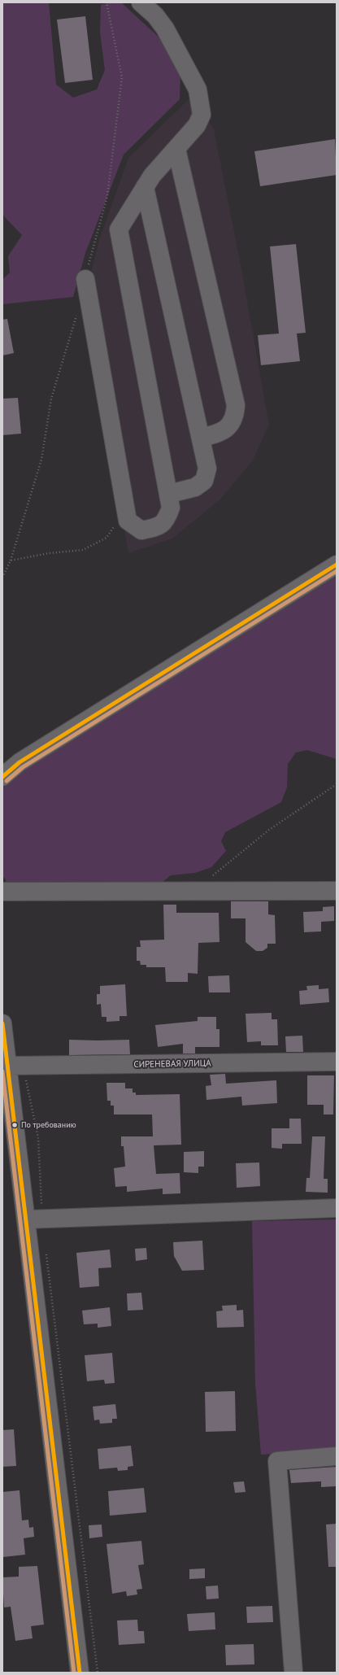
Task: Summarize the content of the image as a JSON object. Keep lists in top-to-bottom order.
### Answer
{
  "streets": {
    "street": ["СИРЕНЕВАЯ УЛИЦА"]
  },
  "places": ["По требованию"]
}
